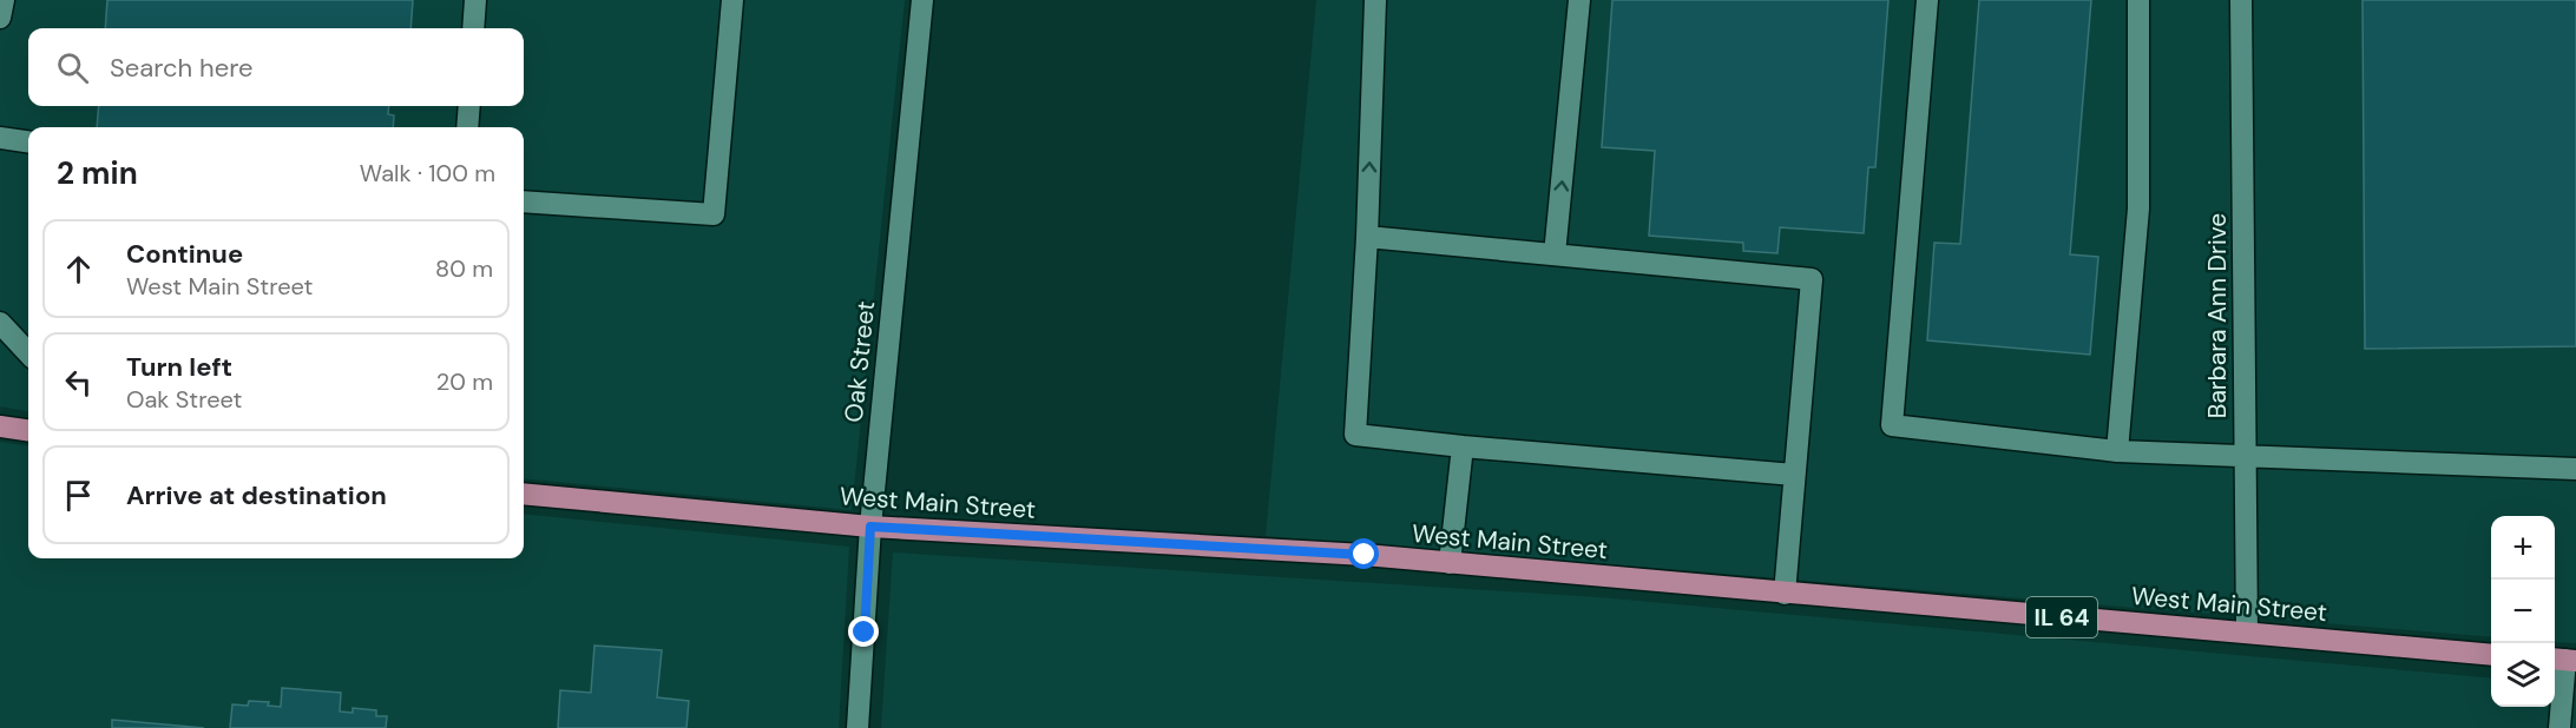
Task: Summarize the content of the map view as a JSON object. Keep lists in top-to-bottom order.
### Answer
{
  "streets": {
    "main road": ["West Main Street", "IL 64"],
    "street": ["Barbara Ann Drive", "Oak Street"]
  },
  "crossings": [
    ["Barbara Ann Drive", "West Main Street"],
    ["Oak Street", "West Main Street"]
  ],
  "page": {
    "search": "Search here",
    "heading": ["2 min", "Walk · 100 m"],
    "list": [
      ["Continue", "West Main Street", "80 m"],
      ["Turn left", "Oak Street", "20 m"],
      "Arrive at destination"
    ],
    "map_buttons": ["+", "−"]
  }
}
